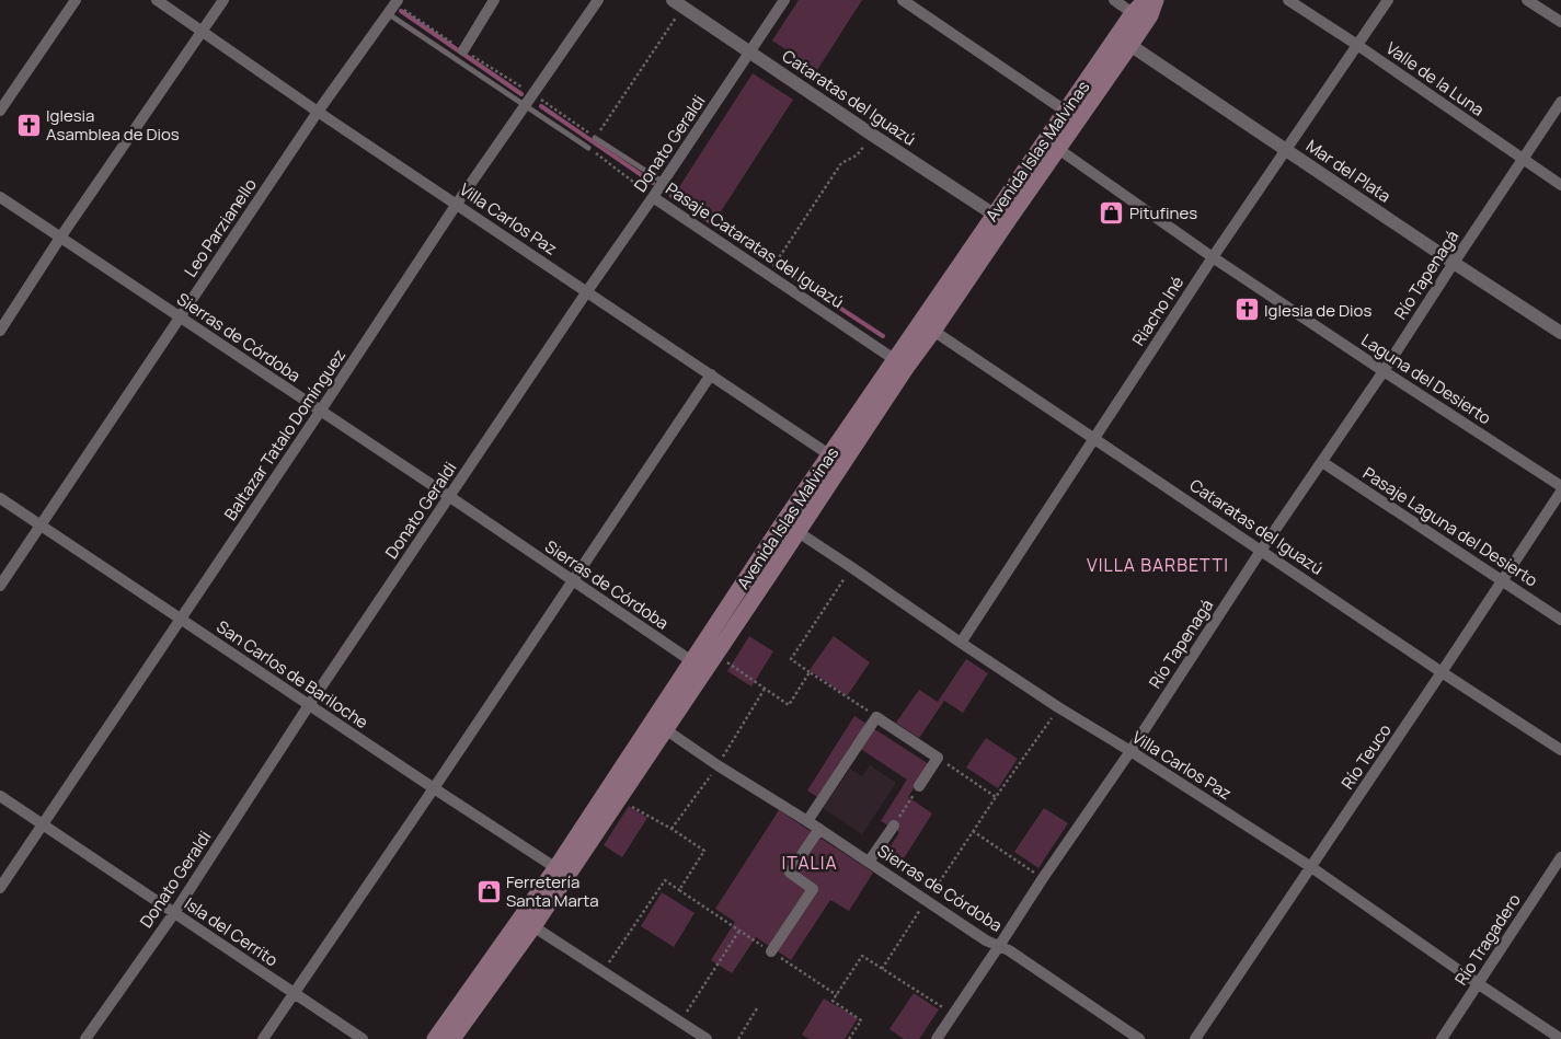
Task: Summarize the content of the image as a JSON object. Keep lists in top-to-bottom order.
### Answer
{
  "streets": {
    "main road": ["Avenida Islas Malvinas"],
    "street": [
      "Valle de la Luna",
      "Cataratas del Iguazú",
      "Donato Geraldi",
      "Mar del Plata",
      "Villa Carlos Paz",
      "Leo Parzianello",
      "Pasaje Cataratas del Iguazú",
      "Río Tapenagá",
      "Riacho Iné",
      "Sierras de Córdoba",
      "Laguna del Desierto",
      "Baltazar Tatalo Domínguez",
      "Pasaje Laguna del Desierto",
      "San Carlos de Bariloche",
      "Río Teuco",
      "Isla del Cerrito",
      "Río Tragadero"
    ]
  },
  "crossings": [
    ["Valle de la Luna", "Río Tapenagá"],
    ["Valle de la Luna", "Riacho Iné"],
    ["Cataratas del Iguazú", "Donato Geraldi"],
    ["Cataratas del Iguazú", "Avenida Islas Malvinas"],
    ["Cataratas del Iguazú", "Río Tapenagá"],
    ["Cataratas del Iguazú", "Riacho Iné"],
    ["Cataratas del Iguazú", "Río Teuco"],
    ["Donato Geraldi", "Villa Carlos Paz"],
    ["Donato Geraldi", "Pasaje Cataratas del Iguazú"],
    ["Donato Geraldi", "Sierras de Córdoba"],
    ["Donato Geraldi", "San Carlos de Bariloche"],
    ["Donato Geraldi", "Isla del Cerrito"],
    ["Avenida Islas Malvinas", "Mar del Plata"],
    ["Avenida Islas Malvinas", "Villa Carlos Paz"],
    ["Avenida Islas Malvinas", "Pasaje Cataratas del Iguazú"],
    ["Avenida Islas Malvinas", "Sierras de Córdoba"],
    ["Avenida Islas Malvinas", "Laguna del Desierto"],
    ["Avenida Islas Malvinas", "San Carlos de Bariloche"],
    ["Mar del Plata", "Río Tapenagá"],
    ["Mar del Plata", "Riacho Iné"],
    ["Villa Carlos Paz", "Leo Parzianello"],
    ["Villa Carlos Paz", "Río Tapenagá"],
    ["Villa Carlos Paz", "Riacho Iné"],
    ["Villa Carlos Paz", "Baltazar Tatalo Domínguez"],
    ["Villa Carlos Paz", "Río Teuco"],
    ["Villa Carlos Paz", "Río Tragadero"],
    ["Leo Parzianello", "Sierras de Córdoba"],
    ["Leo Parzianello", "San Carlos de Bariloche"],
    ["Río Tapenagá", "Sierras de Córdoba"],
    ["Río Tapenagá", "Laguna del Desierto"],
    ["Río Tapenagá", "Pasaje Laguna del Desierto"],
    ["Riacho Iné", "Laguna del Desierto"],
    ["Sierras de Córdoba", "Baltazar Tatalo Domínguez"],
    ["Baltazar Tatalo Domínguez", "San Carlos de Bariloche"],
    ["Baltazar Tatalo Domínguez", "Isla del Cerrito"],
    ["Pasaje Laguna del Desierto", "Río Teuco"]
  ],
  "districts": ["VILLA BARBETTI", "ITALIA"],
  "places": {
    "church": ["Iglesia Asamblea de Dios", "Iglesia de Dios"],
    "shop": ["Pitufines", "Ferretería Santa Marta"]
  }
}
